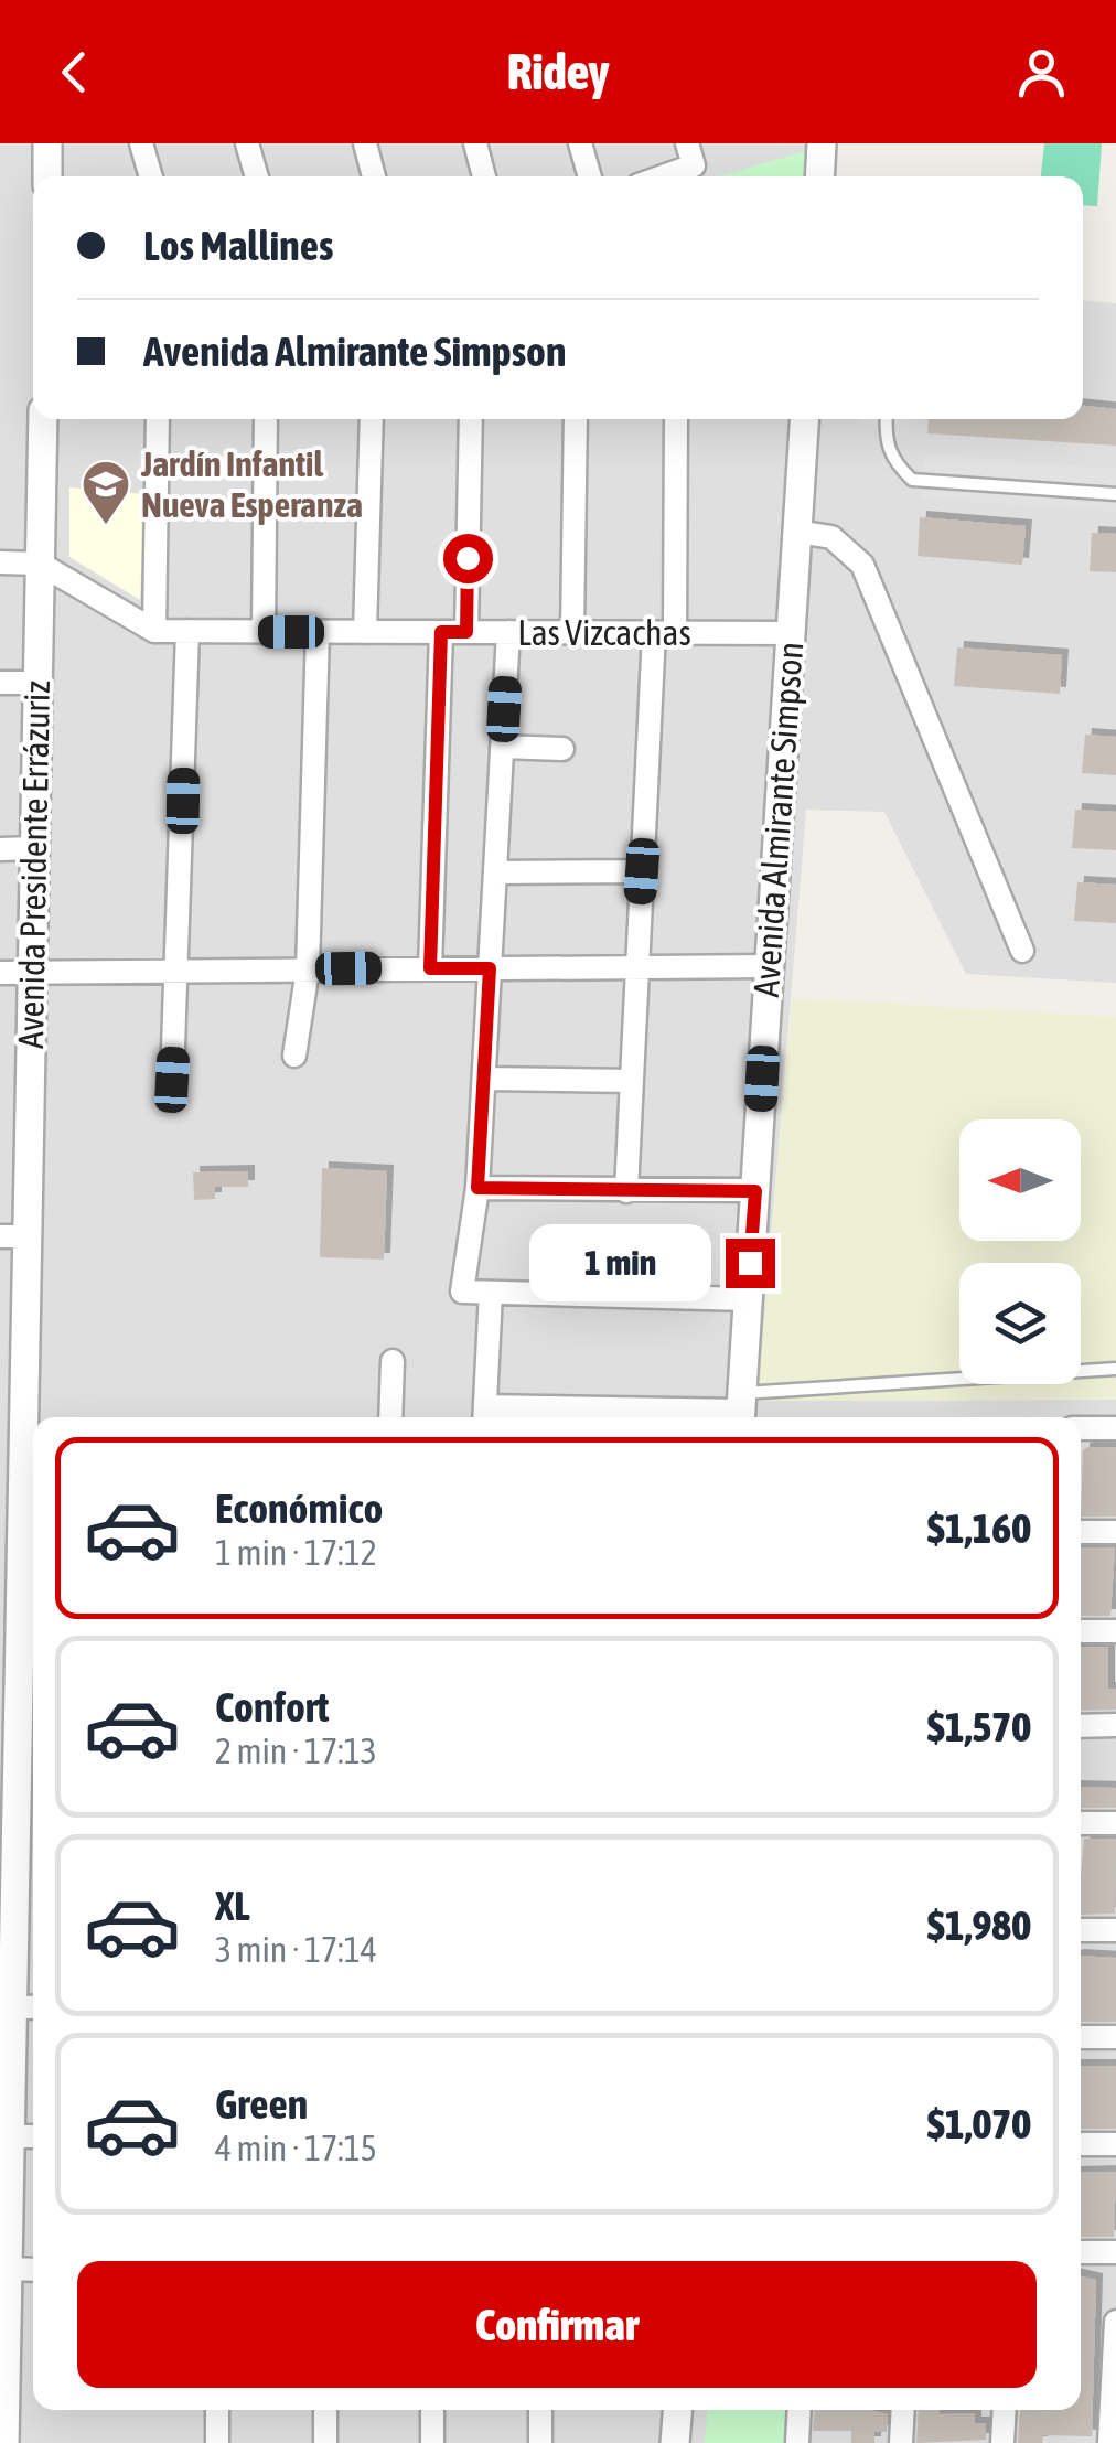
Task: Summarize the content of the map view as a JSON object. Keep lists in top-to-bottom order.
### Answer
{
  "streets": {
    "street": ["Las Vizcachas", "Avenida Almirante Simpson", "Avenida Presidente Errázuriz"]
  },
  "crossings": [
    ["Las Vizcachas", "Avenida Almirante Simpson"]
  ],
  "places": {
    "school or university": ["Jardín Infantil Nueva Esperanza"]
  },
  "north": "left",
  "page": {
    "header": "Ridey",
    "banner": ["Los Mallines", "Avenida Almirante Simpson"],
    "bubble": "1 min",
    "list": [
      {
        "name": "Económico",
        "note": "1 min · 17:12",
        "value": "$1,160"
      },
      {
        "name": "Confort",
        "note": "2 min · 17:13",
        "value": "$1,570"
      },
      {
        "name": "XL",
        "note": "3 min · 17:14",
        "value": "$1,980"
      },
      {
        "name": "Green",
        "note": "4 min · 17:15",
        "value": "$1,070"
      }
    ],
    "buttons": "Confirmar"
  }
}
